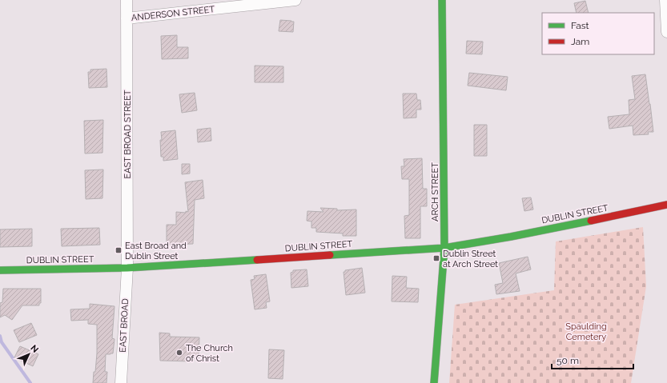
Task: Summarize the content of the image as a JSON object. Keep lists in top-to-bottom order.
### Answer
{
  "streets": {
    "street": [
      "ANDERSON STREET",
      "EAST BROAD STREET",
      "ARCH STREET",
      "DUBLIN STREET",
      "EAST BROAD"
    ]
  },
  "crossings": [
    ["ANDERSON STREET", "EAST BROAD STREET"],
    ["EAST BROAD STREET", "DUBLIN STREET"],
    ["EAST BROAD STREET", "EAST BROAD"],
    ["ARCH STREET", "DUBLIN STREET"],
    ["DUBLIN STREET", "EAST BROAD"]
  ],
  "parks": ["Spaulding Cemetery"],
  "places": {
    "transit": ["East Broad and Dublin Street", "Dublin Street at Arch Street"],
    "other": ["The Church of Christ"]
  },
  "legend": ["Fast", "Jam"],
  "scale_bar": "50 m",
  "north": "top right"
}
